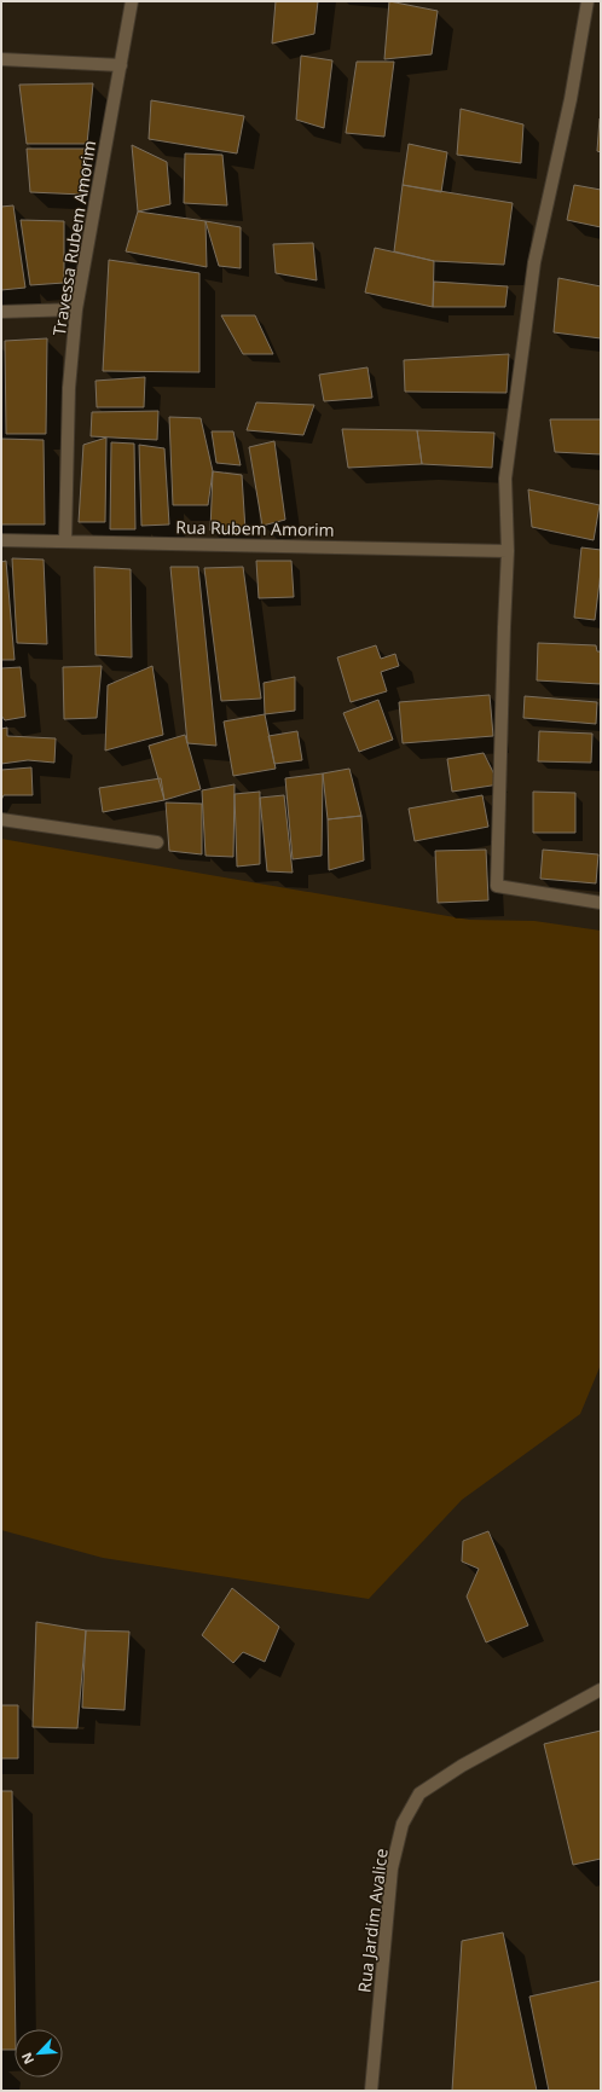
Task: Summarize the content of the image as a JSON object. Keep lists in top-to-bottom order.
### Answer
{
  "streets": {
    "street": ["Travessa Rubem Amorim", "Rua Rubem Amorim", "Rua Jardim Avalice"]
  },
  "crossings": [
    ["Travessa Rubem Amorim", "Rua Rubem Amorim"]
  ],
  "north": "bottom left"
}
